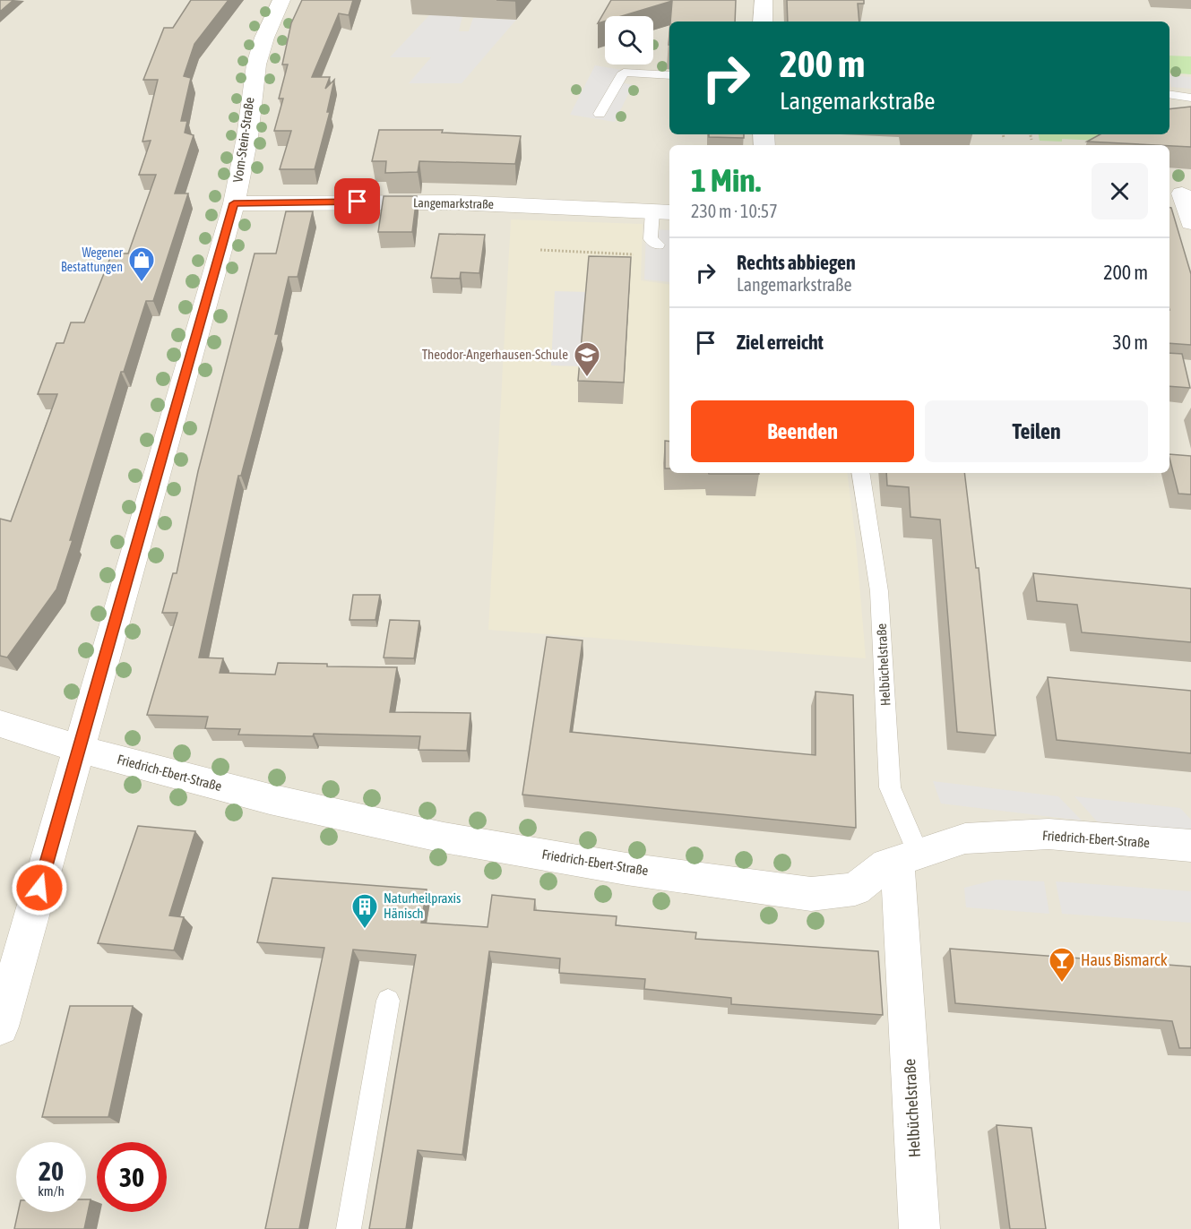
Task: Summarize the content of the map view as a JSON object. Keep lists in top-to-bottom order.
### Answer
{
  "streets": {
    "street": [
      "Vom-Stein-Straße",
      "Langemarkstraße",
      "Helbüchelstraße",
      "Friedrich-Ebert-Straße"
    ]
  },
  "crossings": [
    ["Vom-Stein-Straße", "Langemarkstraße"],
    ["Vom-Stein-Straße", "Friedrich-Ebert-Straße"],
    ["Helbüchelstraße", "Friedrich-Ebert-Straße"]
  ],
  "places": {
    "shop": ["Wegener Bestattungen"],
    "school or university": ["Theodor-Angerhausen-Schule"],
    "building": ["Naturheilpraxis Hänisch"],
    "bar": ["Haus Bismarck"]
  },
  "page": {
    "turn": ["200 m", "Langemarkstraße"],
    "heading": ["1 Min.", "230 m · 10:57"],
    "list": [
      {
        "name": "Rechts abbiegen",
        "note": "Langemarkstraße",
        "value": "200 m"
      },
      {
        "name": "Ziel erreicht",
        "value": "30 m"
      }
    ],
    "buttons": ["Beenden", "Teilen"],
    "speed": "20 km/h",
    "limit": "30"
  }
}
